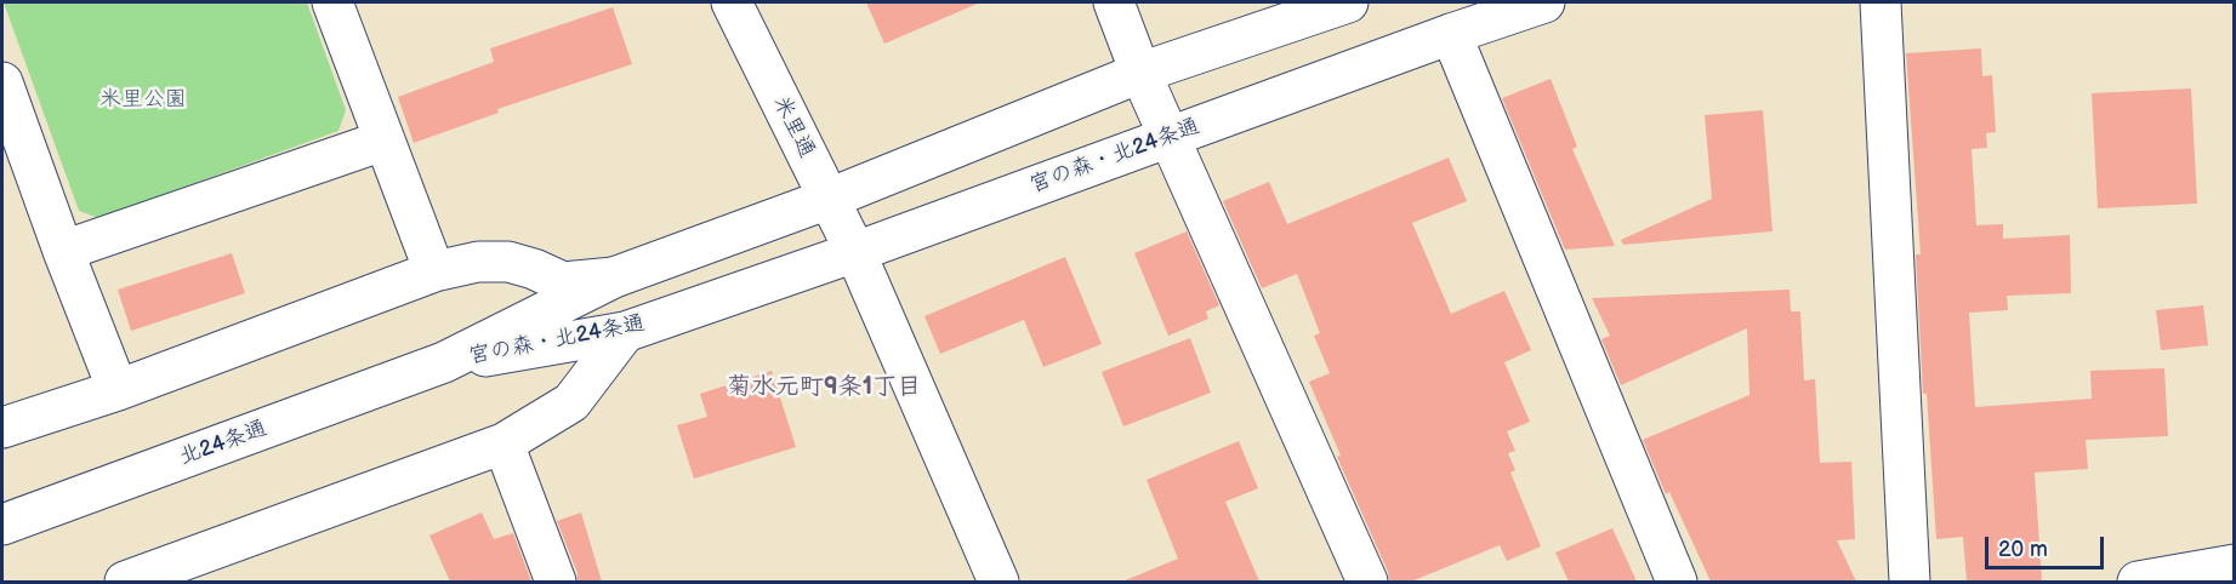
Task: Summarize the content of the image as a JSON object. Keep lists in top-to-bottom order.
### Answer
{
  "streets": {
    "street": ["米里通", "宮の森・北24条通", "北24条通"]
  },
  "crossings": [
    ["米里通", "宮の森・北24条通"],
    ["宮の森・北24条通", "北24条通"]
  ],
  "districts": ["菊水元町9条1丁目"],
  "parks": ["米里公園"],
  "scale_bar": "20 m"
}
